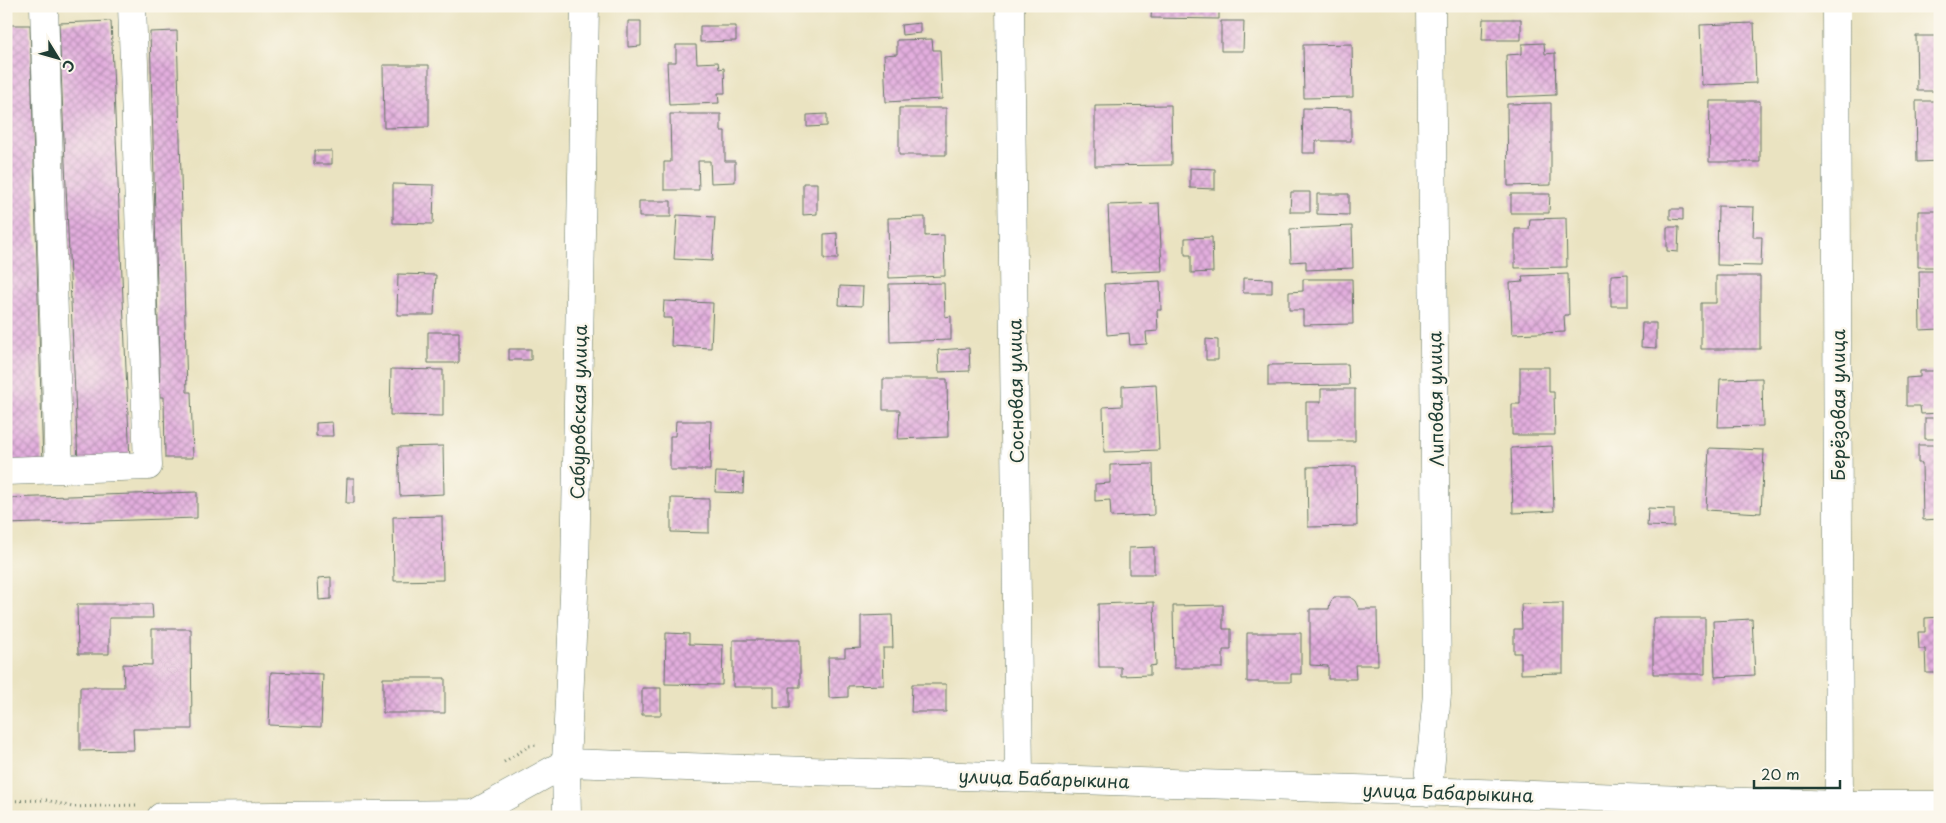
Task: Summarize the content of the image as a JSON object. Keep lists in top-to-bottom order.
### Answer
{
  "streets": {
    "street": [
      "Сосновая улица",
      "Липовая улица",
      "Берёзовая улица",
      "Сабуровская улица",
      "улица Бабарыкина"
    ]
  },
  "crossings": [
    ["Сосновая улица", "улица Бабарыкина"],
    ["Липовая улица", "улица Бабарыкина"],
    ["Берёзовая улица", "улица Бабарыкина"],
    ["Сабуровская улица", "улица Бабарыкина"]
  ],
  "scale_bar": "20 m",
  "north": "bottom right"
}
